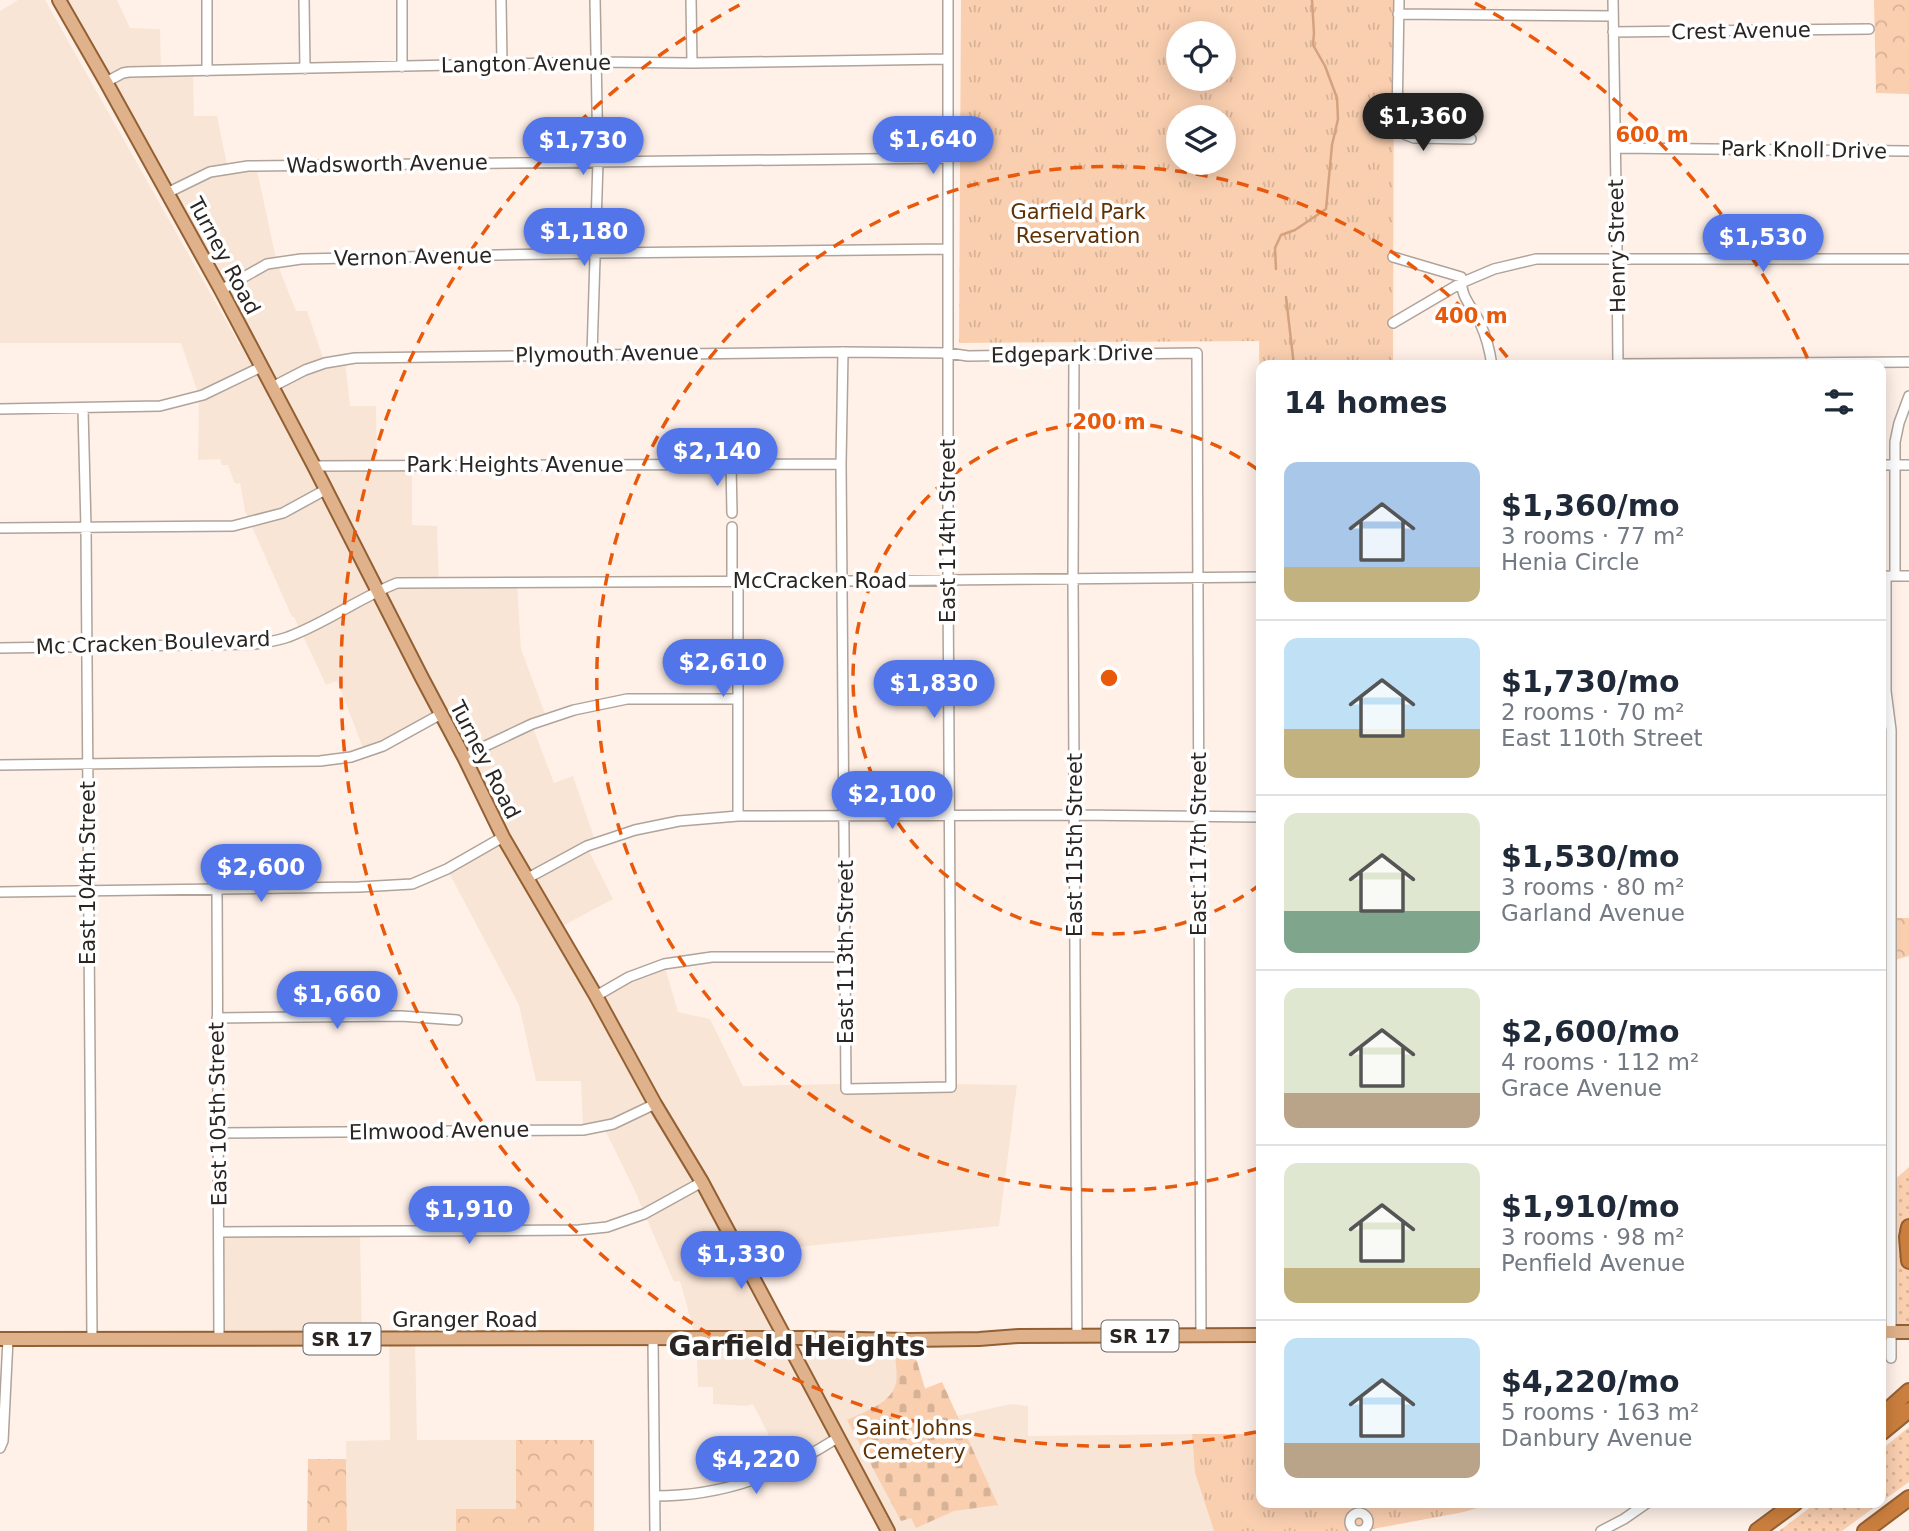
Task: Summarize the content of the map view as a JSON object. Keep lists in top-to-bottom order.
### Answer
{
  "streets": {
    "main road": ["Turney Road", "Granger Road", "SR 17"],
    "street": [
      "Crest Avenue",
      "Langton Avenue",
      "Park Knoll Drive",
      "Wadsworth Avenue",
      "Henry Street",
      "Vernon Avenue",
      "Plymouth Avenue",
      "Edgepark Drive",
      "Park Heights Avenue",
      "East 114th Street",
      "McCracken Road",
      "Mc Cracken Boulevard",
      "East 117th Street",
      "East 115th Street",
      "East 104th Street",
      "East 113th Street",
      "East 105th Street",
      "Elmwood Avenue"
    ]
  },
  "crossings": [
    ["Crest Avenue", "Henry Street"],
    ["Langton Avenue", "Turney Road"],
    ["Langton Avenue", "East 114th Street"],
    ["Park Knoll Drive", "Henry Street"],
    ["Wadsworth Avenue", "Turney Road"],
    ["Wadsworth Avenue", "East 114th Street"],
    ["Turney Road", "Vernon Avenue"],
    ["Turney Road", "Plymouth Avenue"],
    ["Turney Road", "Park Heights Avenue"],
    ["Turney Road", "McCracken Road"],
    ["Turney Road", "Mc Cracken Boulevard"],
    ["Turney Road", "Elmwood Avenue"],
    ["Turney Road", "Granger Road"],
    ["Vernon Avenue", "East 114th Street"],
    ["Plymouth Avenue", "Edgepark Drive"],
    ["Plymouth Avenue", "East 114th Street"],
    ["Plymouth Avenue", "East 113th Street"],
    ["Edgepark Drive", "East 114th Street"],
    ["Edgepark Drive", "East 117th Street"],
    ["Edgepark Drive", "East 115th Street"],
    ["Park Heights Avenue", "East 113th Street"],
    ["East 114th Street", "McCracken Road"],
    ["East 114th Street", "East 113th Street"],
    ["McCracken Road", "Mc Cracken Boulevard"],
    ["McCracken Road", "East 117th Street"],
    ["McCracken Road", "East 115th Street"],
    ["McCracken Road", "East 113th Street"],
    ["Mc Cracken Boulevard", "East 104th Street"],
    ["East 117th Street", "Granger Road"],
    ["East 115th Street", "Granger Road"],
    ["East 104th Street", "Granger Road"],
    ["East 105th Street", "Elmwood Avenue"],
    ["East 105th Street", "Granger Road"]
  ],
  "districts": ["Garfield Heights"],
  "parks": ["Garfield Park Reservation", "Saint Johns Cemetery"],
  "page": {
    "price": [
      "$1,360",
      "$1,640",
      "$1,730",
      "$1,180",
      "$1,530",
      "$2,140",
      "$2,610",
      "$1,830",
      "$2,100",
      "$2,600",
      "$1,660",
      "$1,910",
      "$1,330",
      "$4,220"
    ],
    "heading": "14 homes",
    "list": [
      {
        "name": "$1,360/mo",
        "note": "3 rooms · 77 m² · Henia Circle"
      },
      {
        "name": "$1,730/mo",
        "note": "2 rooms · 70 m² · East 110th Street"
      },
      {
        "name": "$1,530/mo",
        "note": "3 rooms · 80 m² · Garland Avenue"
      },
      {
        "name": "$2,600/mo",
        "note": "4 rooms · 112 m² · Grace Avenue"
      },
      {
        "name": "$1,910/mo",
        "note": "3 rooms · 98 m² · Penfield Avenue"
      },
      {
        "name": "$4,220/mo",
        "note": "5 rooms · 163 m² · Danbury Avenue"
      }
    ]
  },
  "rings": ["600 m", "400 m", "200 m"]
}
